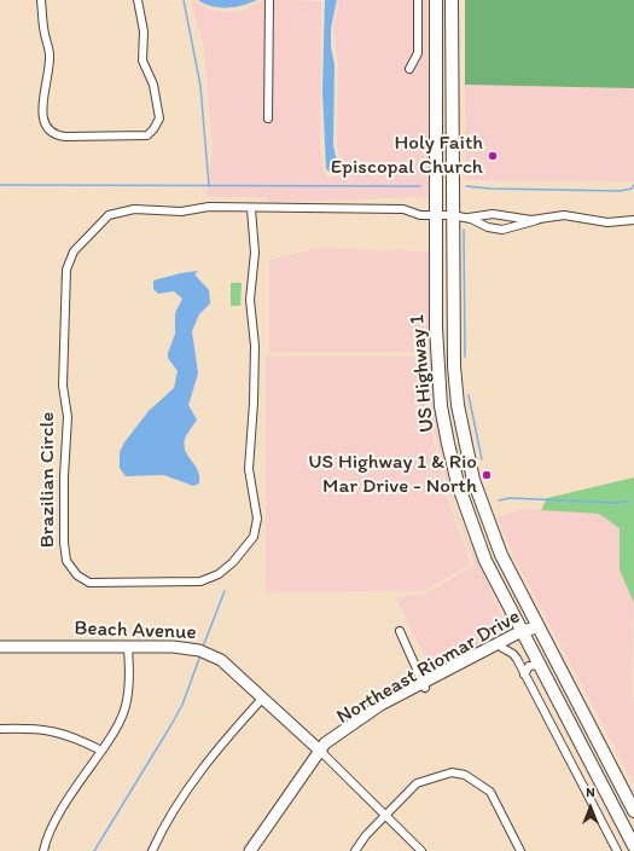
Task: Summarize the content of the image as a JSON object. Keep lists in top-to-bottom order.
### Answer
{
  "streets": {
    "main road": ["US Highway 1"],
    "street": ["Brazilian Circle", "Beach Avenue", "Northeast Riomar Drive"]
  },
  "crossings": [
    ["US Highway 1", "Brazilian Circle"],
    ["US Highway 1", "Northeast Riomar Drive"],
    ["Beach Avenue", "Northeast Riomar Drive"]
  ],
  "places": ["Holy Faith Episcopal Church", "US Highway 1 & Rio Mar Drive - North"],
  "north": "top"
}
